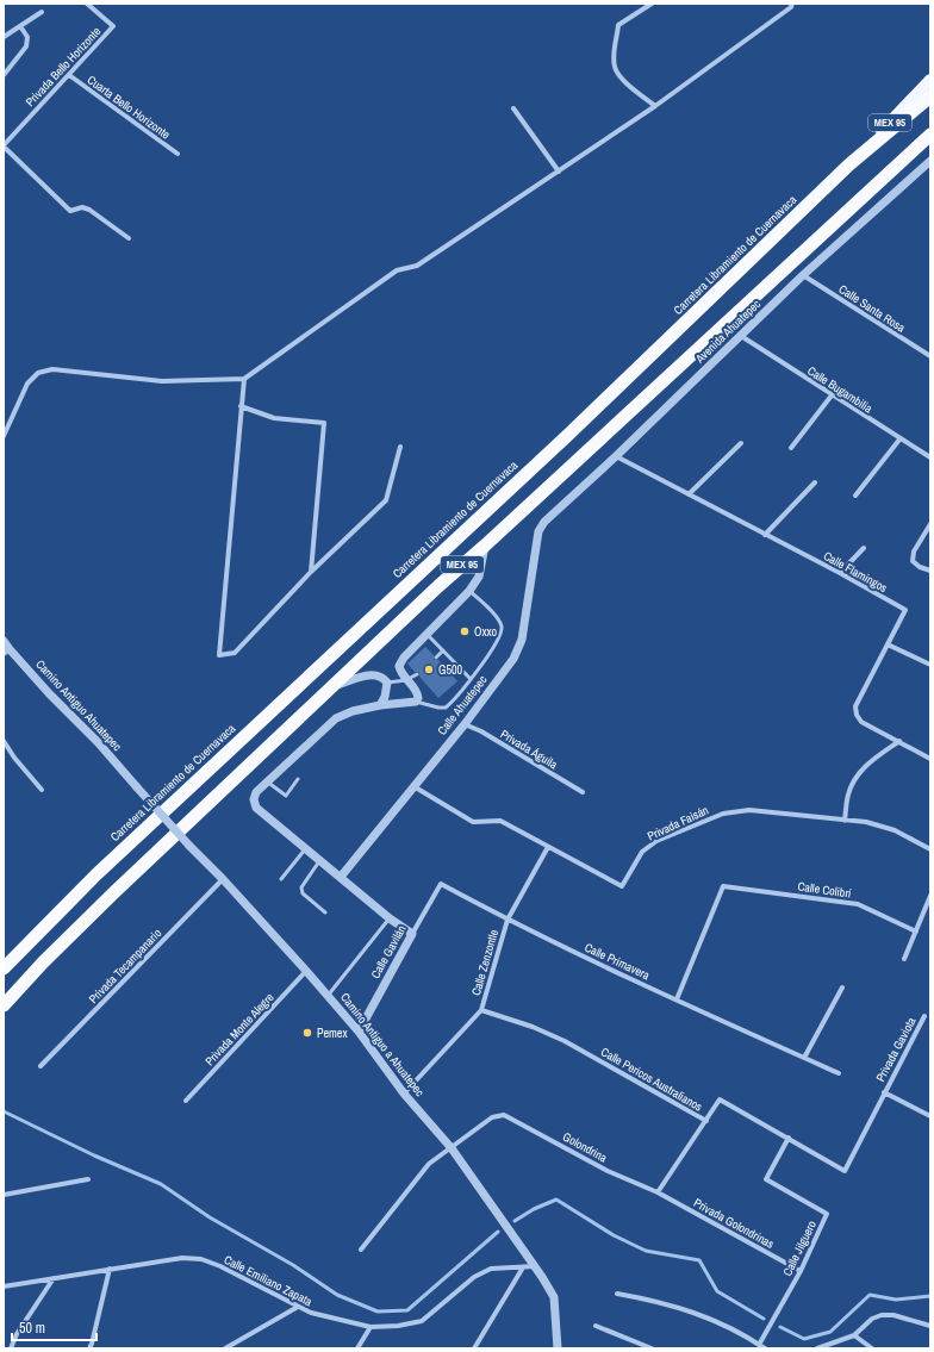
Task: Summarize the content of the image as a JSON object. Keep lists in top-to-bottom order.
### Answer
{
  "streets": {
    "highway": ["MEX 95", "Carretera Libramiento de Cuernavaca"],
    "street": [
      "Privada Bello Horizonte",
      "Cuarta Bello Horizonte",
      "Calle Santa Rosa",
      "Avenida Ahuatepec",
      "Calle Bugambilia",
      "Calle Flamingos",
      "Camino Antiguo Ahuatepec",
      "Calle Ahuatepec",
      "Privada Águila",
      "Privada Faisán",
      "Calle Colibrí",
      "Calle Gavilán",
      "Calle Primavera",
      "Calle Zenzontle",
      "Privada Tecampanario",
      "Privada Monte Alegre",
      "Camino Antiguo a Ahuatepec",
      "Privada Gaviota",
      "Calle Pericos Australianos",
      "Golondrina",
      "Privada Golondrinas",
      "Calle Jilguero",
      "Calle Emiliano Zapata"
    ]
  },
  "crossings": [
    ["Privada Bello Horizonte", "Cuarta Bello Horizonte"],
    ["MEX 95", "Carretera Libramiento de Cuernavaca"],
    ["Calle Santa Rosa", "Avenida Ahuatepec"],
    ["Avenida Ahuatepec", "Calle Bugambilia"],
    ["Avenida Ahuatepec", "Calle Flamingos"],
    ["Avenida Ahuatepec", "Calle Ahuatepec"],
    ["Camino Antiguo Ahuatepec", "Camino Antiguo a Ahuatepec"],
    ["Calle Ahuatepec", "Privada Águila"],
    ["Privada Faisán", "Calle Zenzontle"],
    ["Calle Colibrí", "Calle Primavera"],
    ["Calle Gavilán", "Calle Primavera"],
    ["Calle Gavilán", "Camino Antiguo a Ahuatepec"],
    ["Calle Primavera", "Calle Zenzontle"],
    ["Calle Zenzontle", "Camino Antiguo a Ahuatepec"],
    ["Calle Zenzontle", "Calle Pericos Australianos"],
    ["Privada Tecampanario", "Camino Antiguo a Ahuatepec"],
    ["Privada Monte Alegre", "Camino Antiguo a Ahuatepec"],
    ["Camino Antiguo a Ahuatepec", "Golondrina"],
    ["Camino Antiguo a Ahuatepec", "Calle Emiliano Zapata"],
    ["Privada Gaviota", "Calle Pericos Australianos"],
    ["Calle Pericos Australianos", "Calle Jilguero"],
    ["Golondrina", "Privada Golondrinas"],
    ["Privada Golondrinas", "Calle Jilguero"]
  ],
  "places": ["Oxxo", "G500", "Pemex"],
  "scale_bar": "50 m"
}
